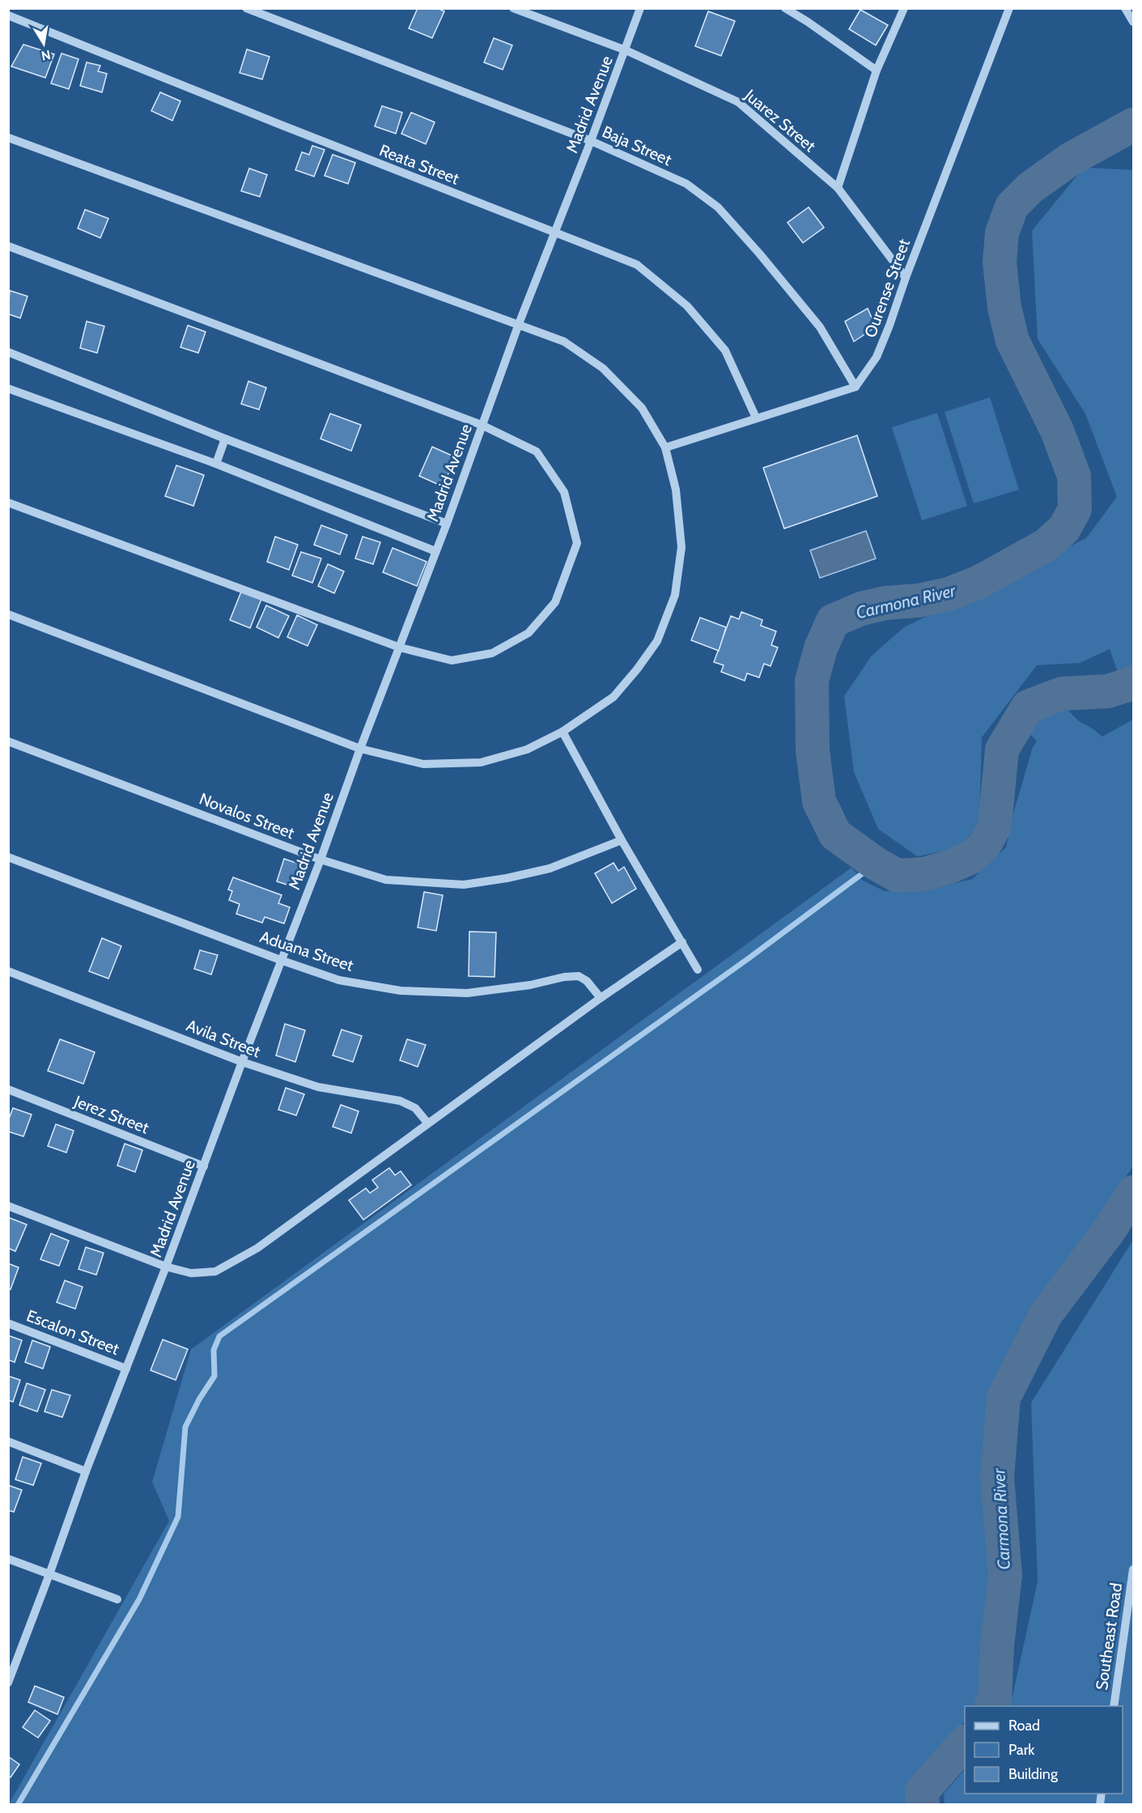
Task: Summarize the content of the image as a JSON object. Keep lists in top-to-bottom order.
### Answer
{
  "streets": {
    "street": [
      "Madrid Avenue",
      "Juarez Street",
      "Baja Street",
      "Reata Street",
      "Ourense Street",
      "Novalos Street",
      "Aduana Street",
      "Avila Street",
      "Jerez Street",
      "Escalon Street",
      "Southeast Road"
    ]
  },
  "crossings": [
    ["Madrid Avenue", "Juarez Street"],
    ["Madrid Avenue", "Baja Street"],
    ["Madrid Avenue", "Reata Street"],
    ["Madrid Avenue", "Novalos Street"],
    ["Madrid Avenue", "Aduana Street"],
    ["Madrid Avenue", "Avila Street"],
    ["Madrid Avenue", "Jerez Street"],
    ["Madrid Avenue", "Escalon Street"],
    ["Juarez Street", "Ourense Street"],
    ["Baja Street", "Ourense Street"]
  ],
  "water": ["Carmona River"],
  "legend": ["Road", "Park", "Building"],
  "north": "bottom"
}
